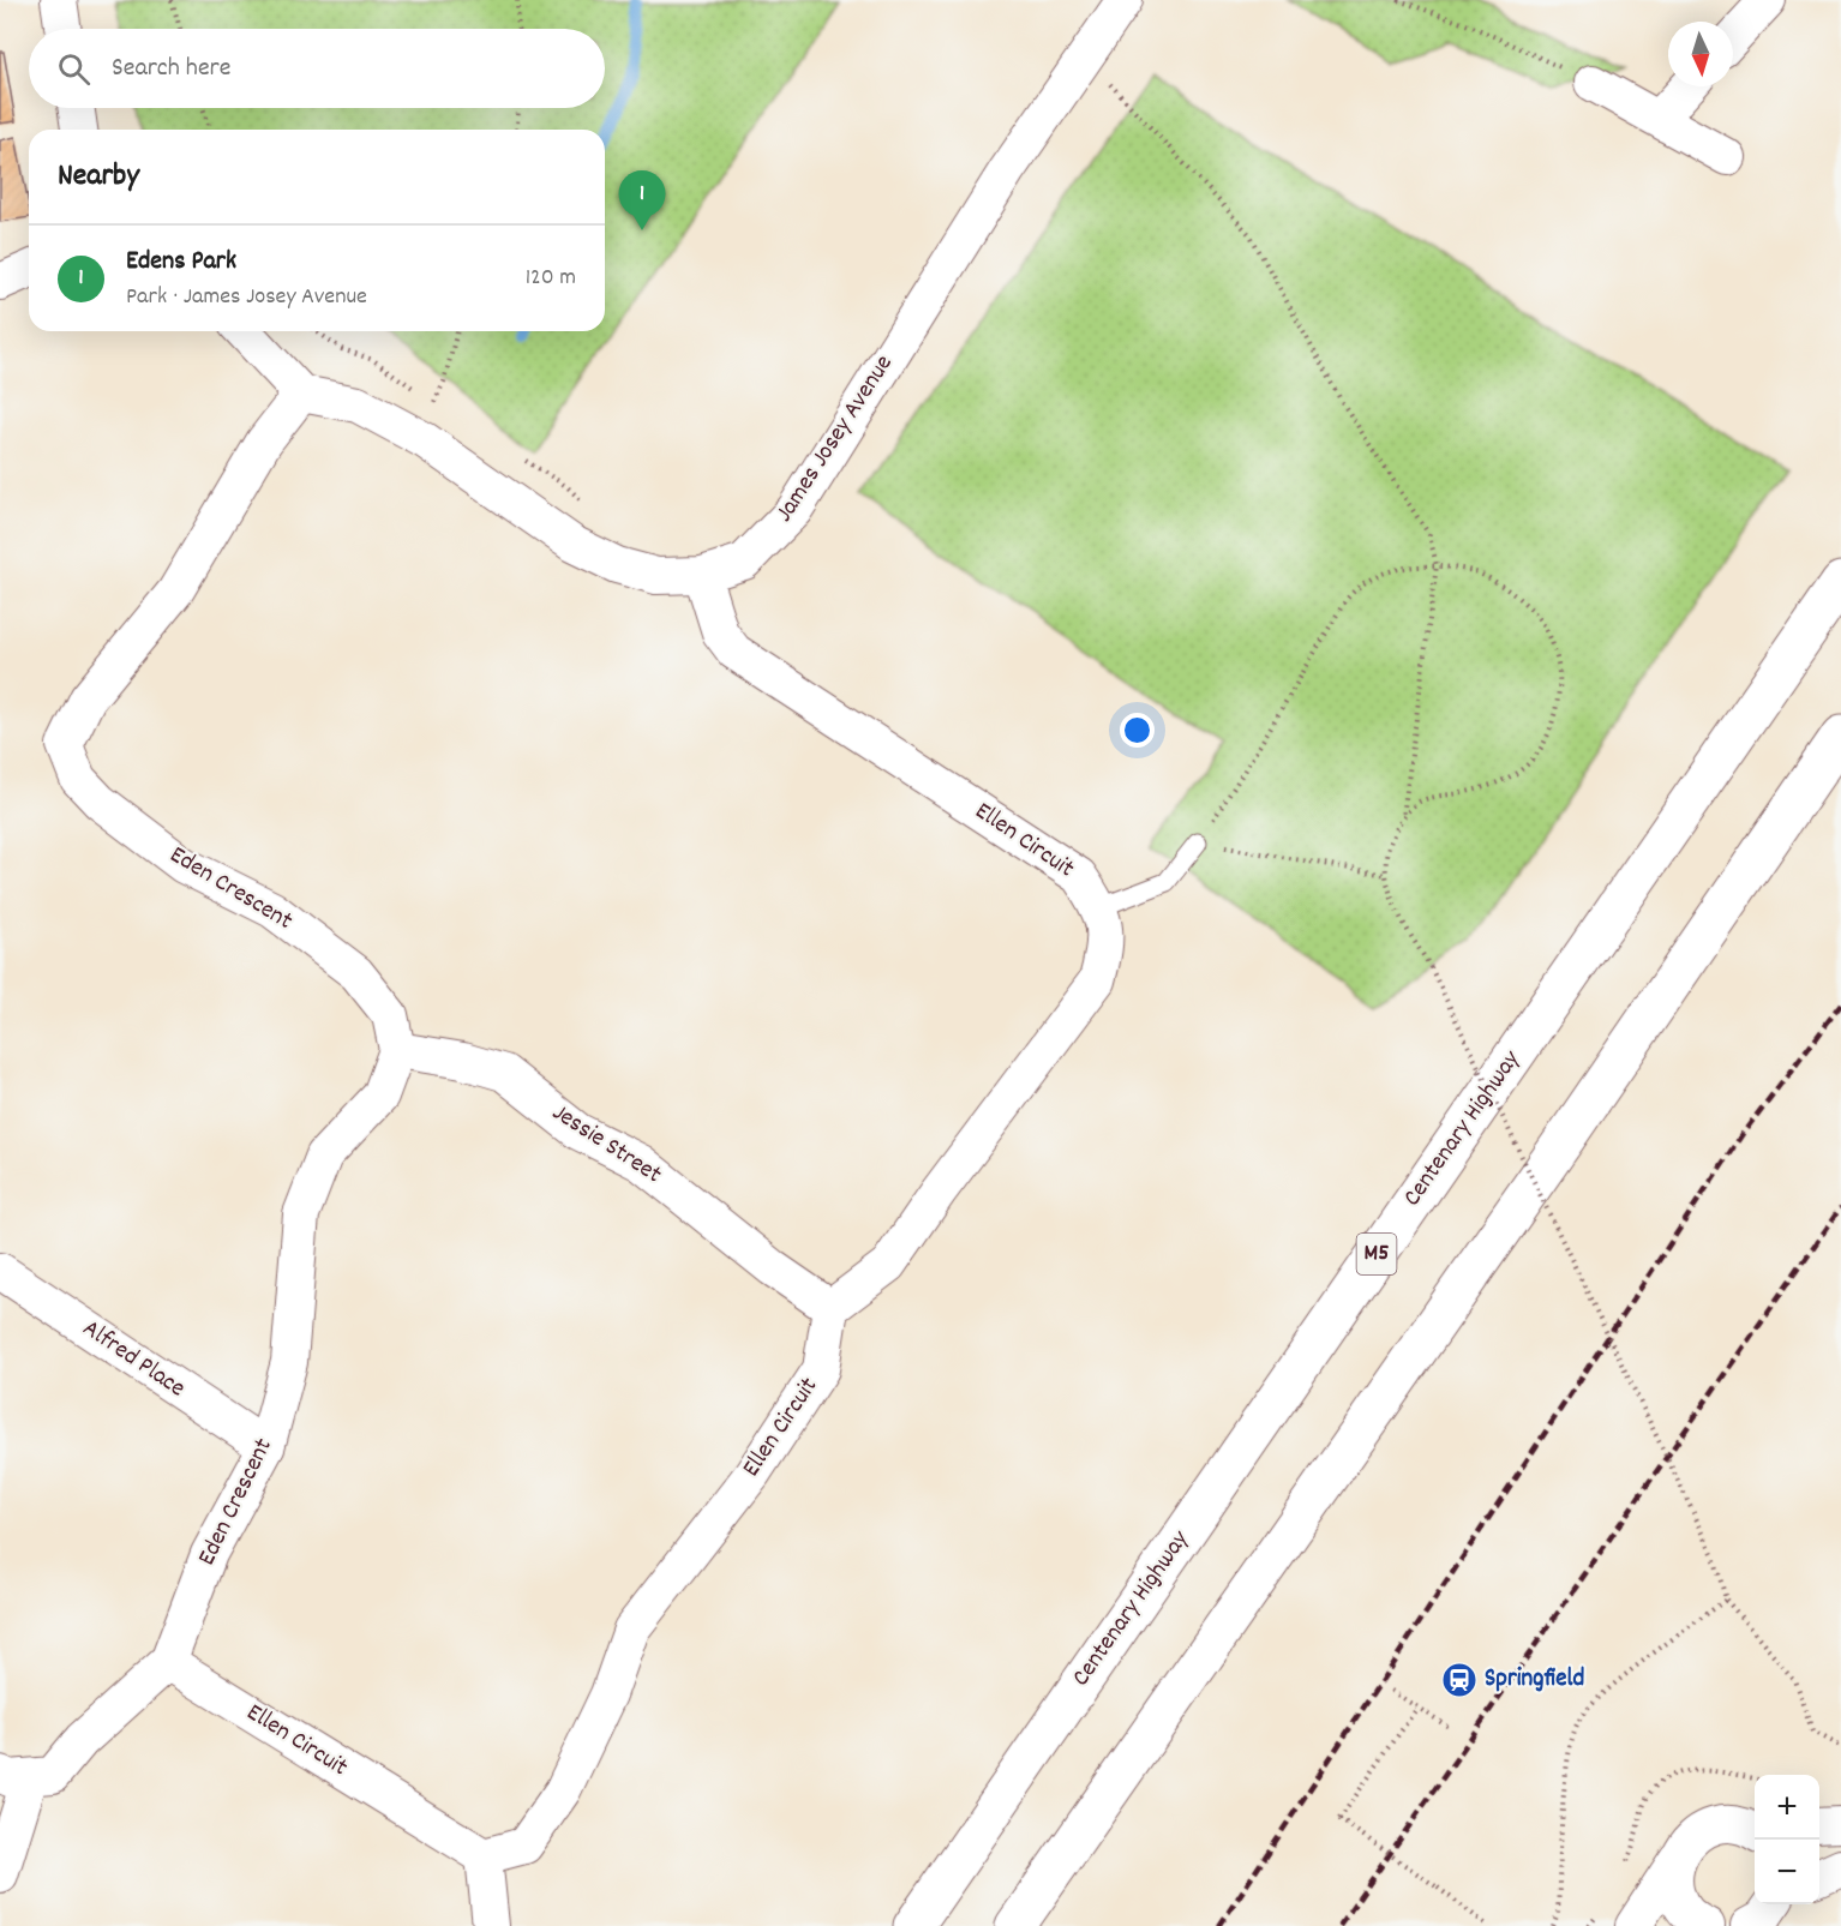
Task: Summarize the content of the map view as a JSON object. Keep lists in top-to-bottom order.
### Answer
{
  "streets": {
    "highway": ["Centenary Highway", "M5"],
    "street": [
      "James Josey Avenue",
      "Ellen Circuit",
      "Eden Crescent",
      "Jessie Street",
      "Alfred Place"
    ]
  },
  "crossings": [
    ["James Josey Avenue", "Ellen Circuit"],
    ["James Josey Avenue", "Eden Crescent"],
    ["Ellen Circuit", "Eden Crescent"],
    ["Ellen Circuit", "Jessie Street"],
    ["Eden Crescent", "Jessie Street"],
    ["Eden Crescent", "Alfred Place"]
  ],
  "places": {
    "station": ["Springfield"]
  },
  "north": "bottom",
  "page": {
    "search": "Search here",
    "heading": "Nearby",
    "pins": "1",
    "list": [
      {
        "mark": "1",
        "name": "Edens Park",
        "note": "Park · James Josey Avenue",
        "value": "120 m"
      }
    ],
    "map_buttons": ["+", "−"]
  }
}
